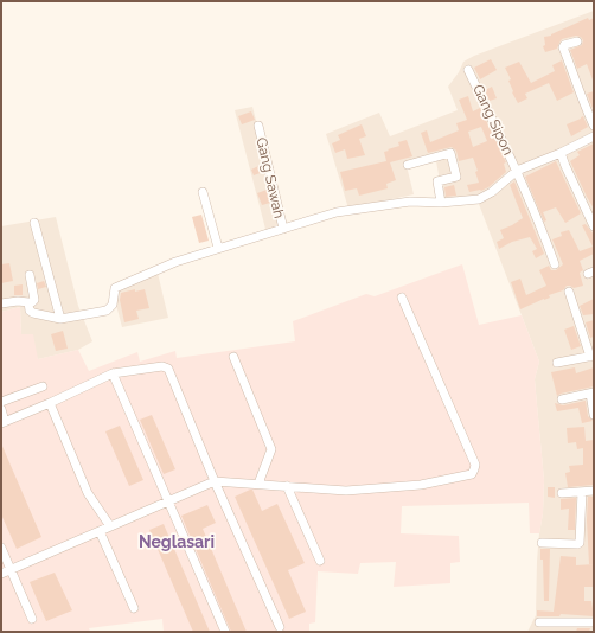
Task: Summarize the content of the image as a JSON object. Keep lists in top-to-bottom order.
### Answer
{
  "streets": {
    "street": ["Gang Sipon", "Gang Sawah"]
  },
  "districts": ["Neglasari"]
}
